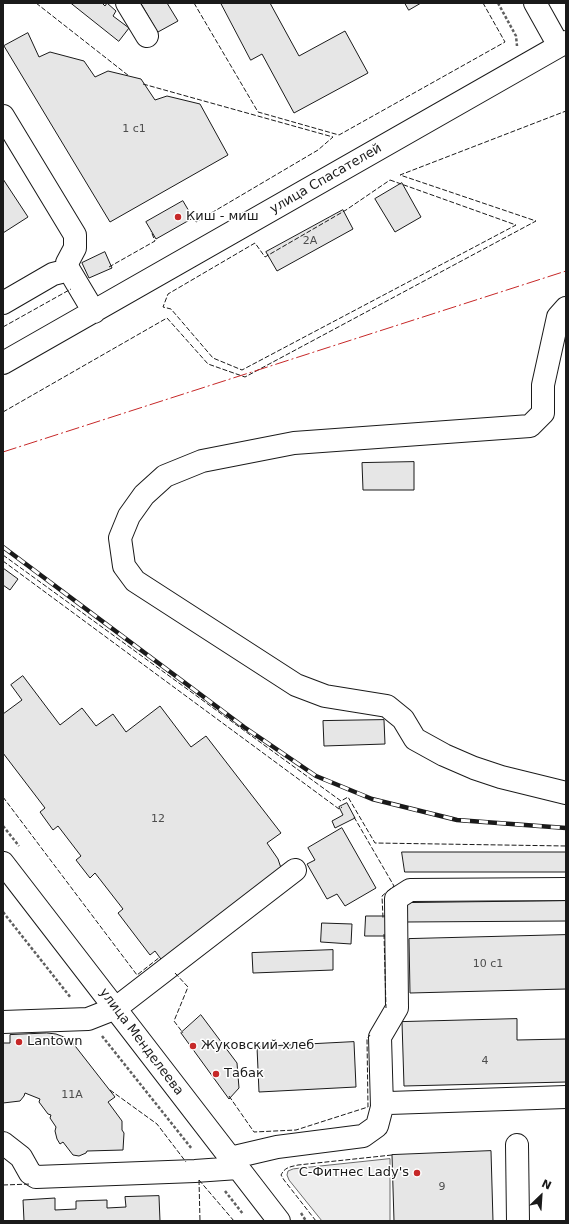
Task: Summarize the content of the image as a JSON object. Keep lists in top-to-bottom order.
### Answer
{
  "streets": {
    "street": ["улица Спасателей", "улица Менделеева"]
  },
  "places": [
    "Киш - миш",
    "Lantown",
    "Жуковский хлеб",
    "Табак",
    "С-Фитнес Lady's"
  ],
  "house_numbers": [
    "1 с1",
    "2А",
    "12",
    "10 с1",
    "4",
    "11А",
    "9"
  ],
  "north": "top right"
}
